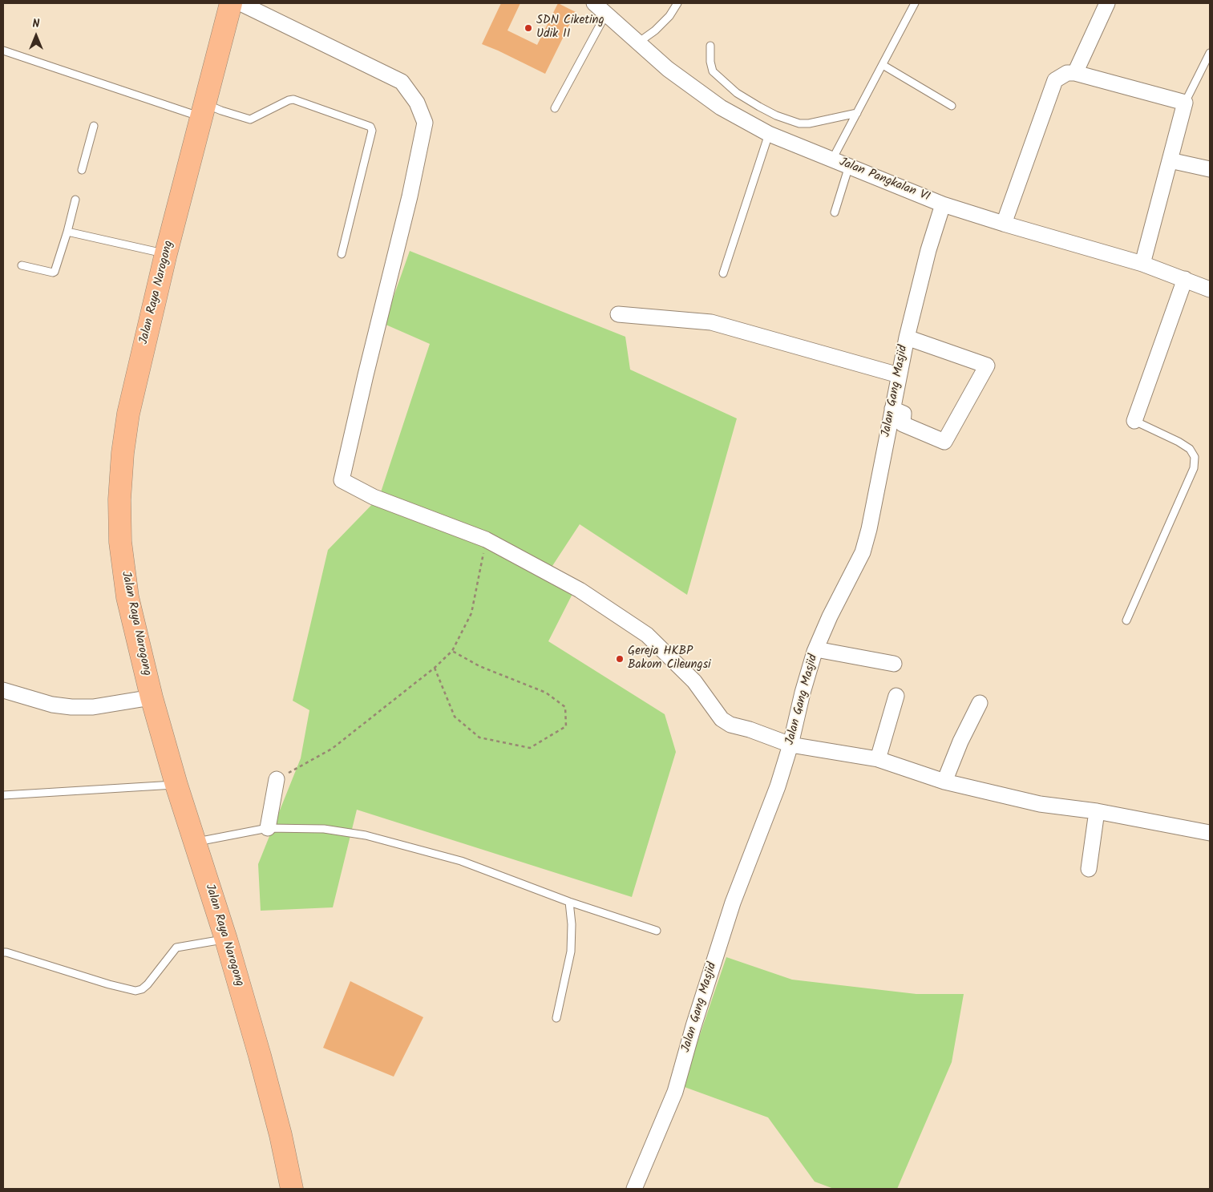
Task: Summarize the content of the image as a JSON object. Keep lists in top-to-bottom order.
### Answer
{
  "streets": {
    "main road": ["Jalan Raya Narogong"],
    "street": ["Jalan Pangkalan VI", "Jalan Gang Masjid"]
  },
  "crossings": [
    ["Jalan Pangkalan VI", "Jalan Gang Masjid"]
  ],
  "places": ["SDN Ciketing Udik II", "Gereja HKBP Bakom Cileungsi"],
  "north": "top"
}
